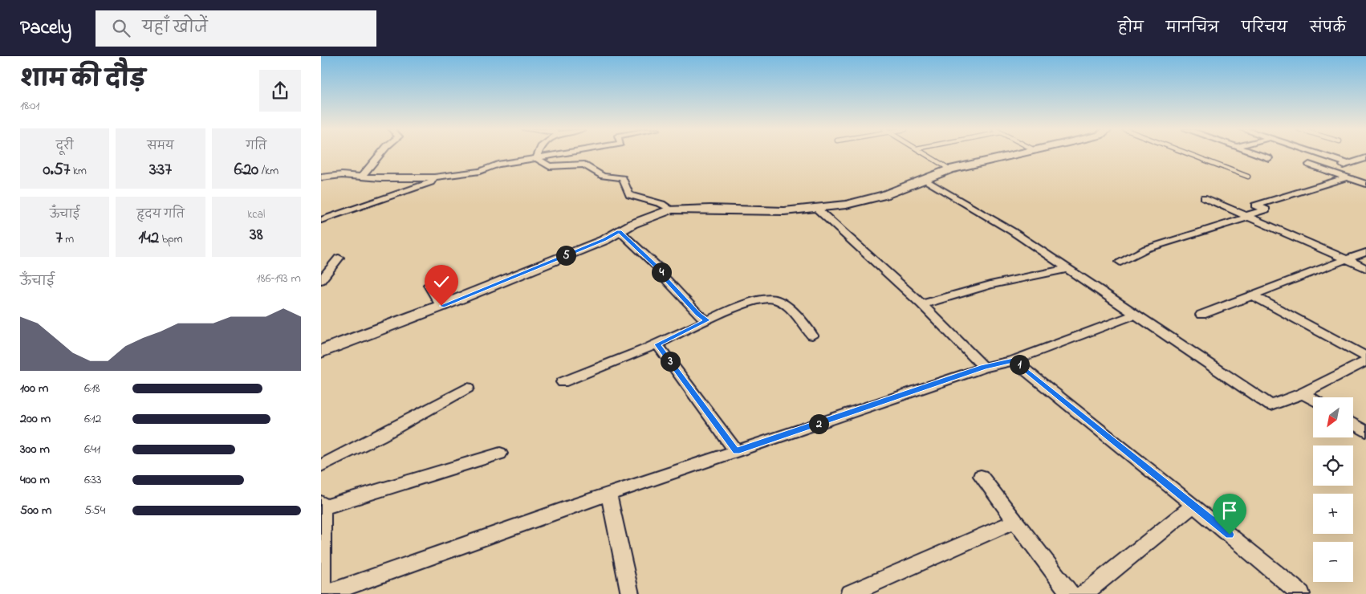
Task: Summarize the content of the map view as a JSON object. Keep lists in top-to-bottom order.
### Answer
{
  "north": "bottom left",
  "page": {
    "header": "Pacely",
    "search": "यहाँ खोजें",
    "nav": [
      "होम",
      "मानचित्र",
      "परिचय",
      "संपर्क"
    ],
    "heading": ["शाम की दौड़", "18:01"],
    "stats": [
      ["दूरी", "0.57 km"],
      ["समय", "3:37"],
      ["गति", "6:20 /km"],
      ["ऊँचाई", "7 m"],
      ["हृदय गति", "142 bpm"],
      ["kcal", "38"]
    ],
    "pins": [
      "5",
      "4",
      "3",
      "1",
      "2"
    ],
    "chart": ["ऊँचाई", "186–193 m"],
    "list": [
      {
        "name": "100 m",
        "note": "6:18"
      },
      {
        "name": "200 m",
        "note": "6:12"
      },
      {
        "name": "300 m",
        "note": "6:41"
      },
      {
        "name": "400 m",
        "note": "6:33"
      },
      {
        "name": "500 m",
        "note": "5:54"
      }
    ],
    "map_buttons": ["+", "−"]
  }
}
